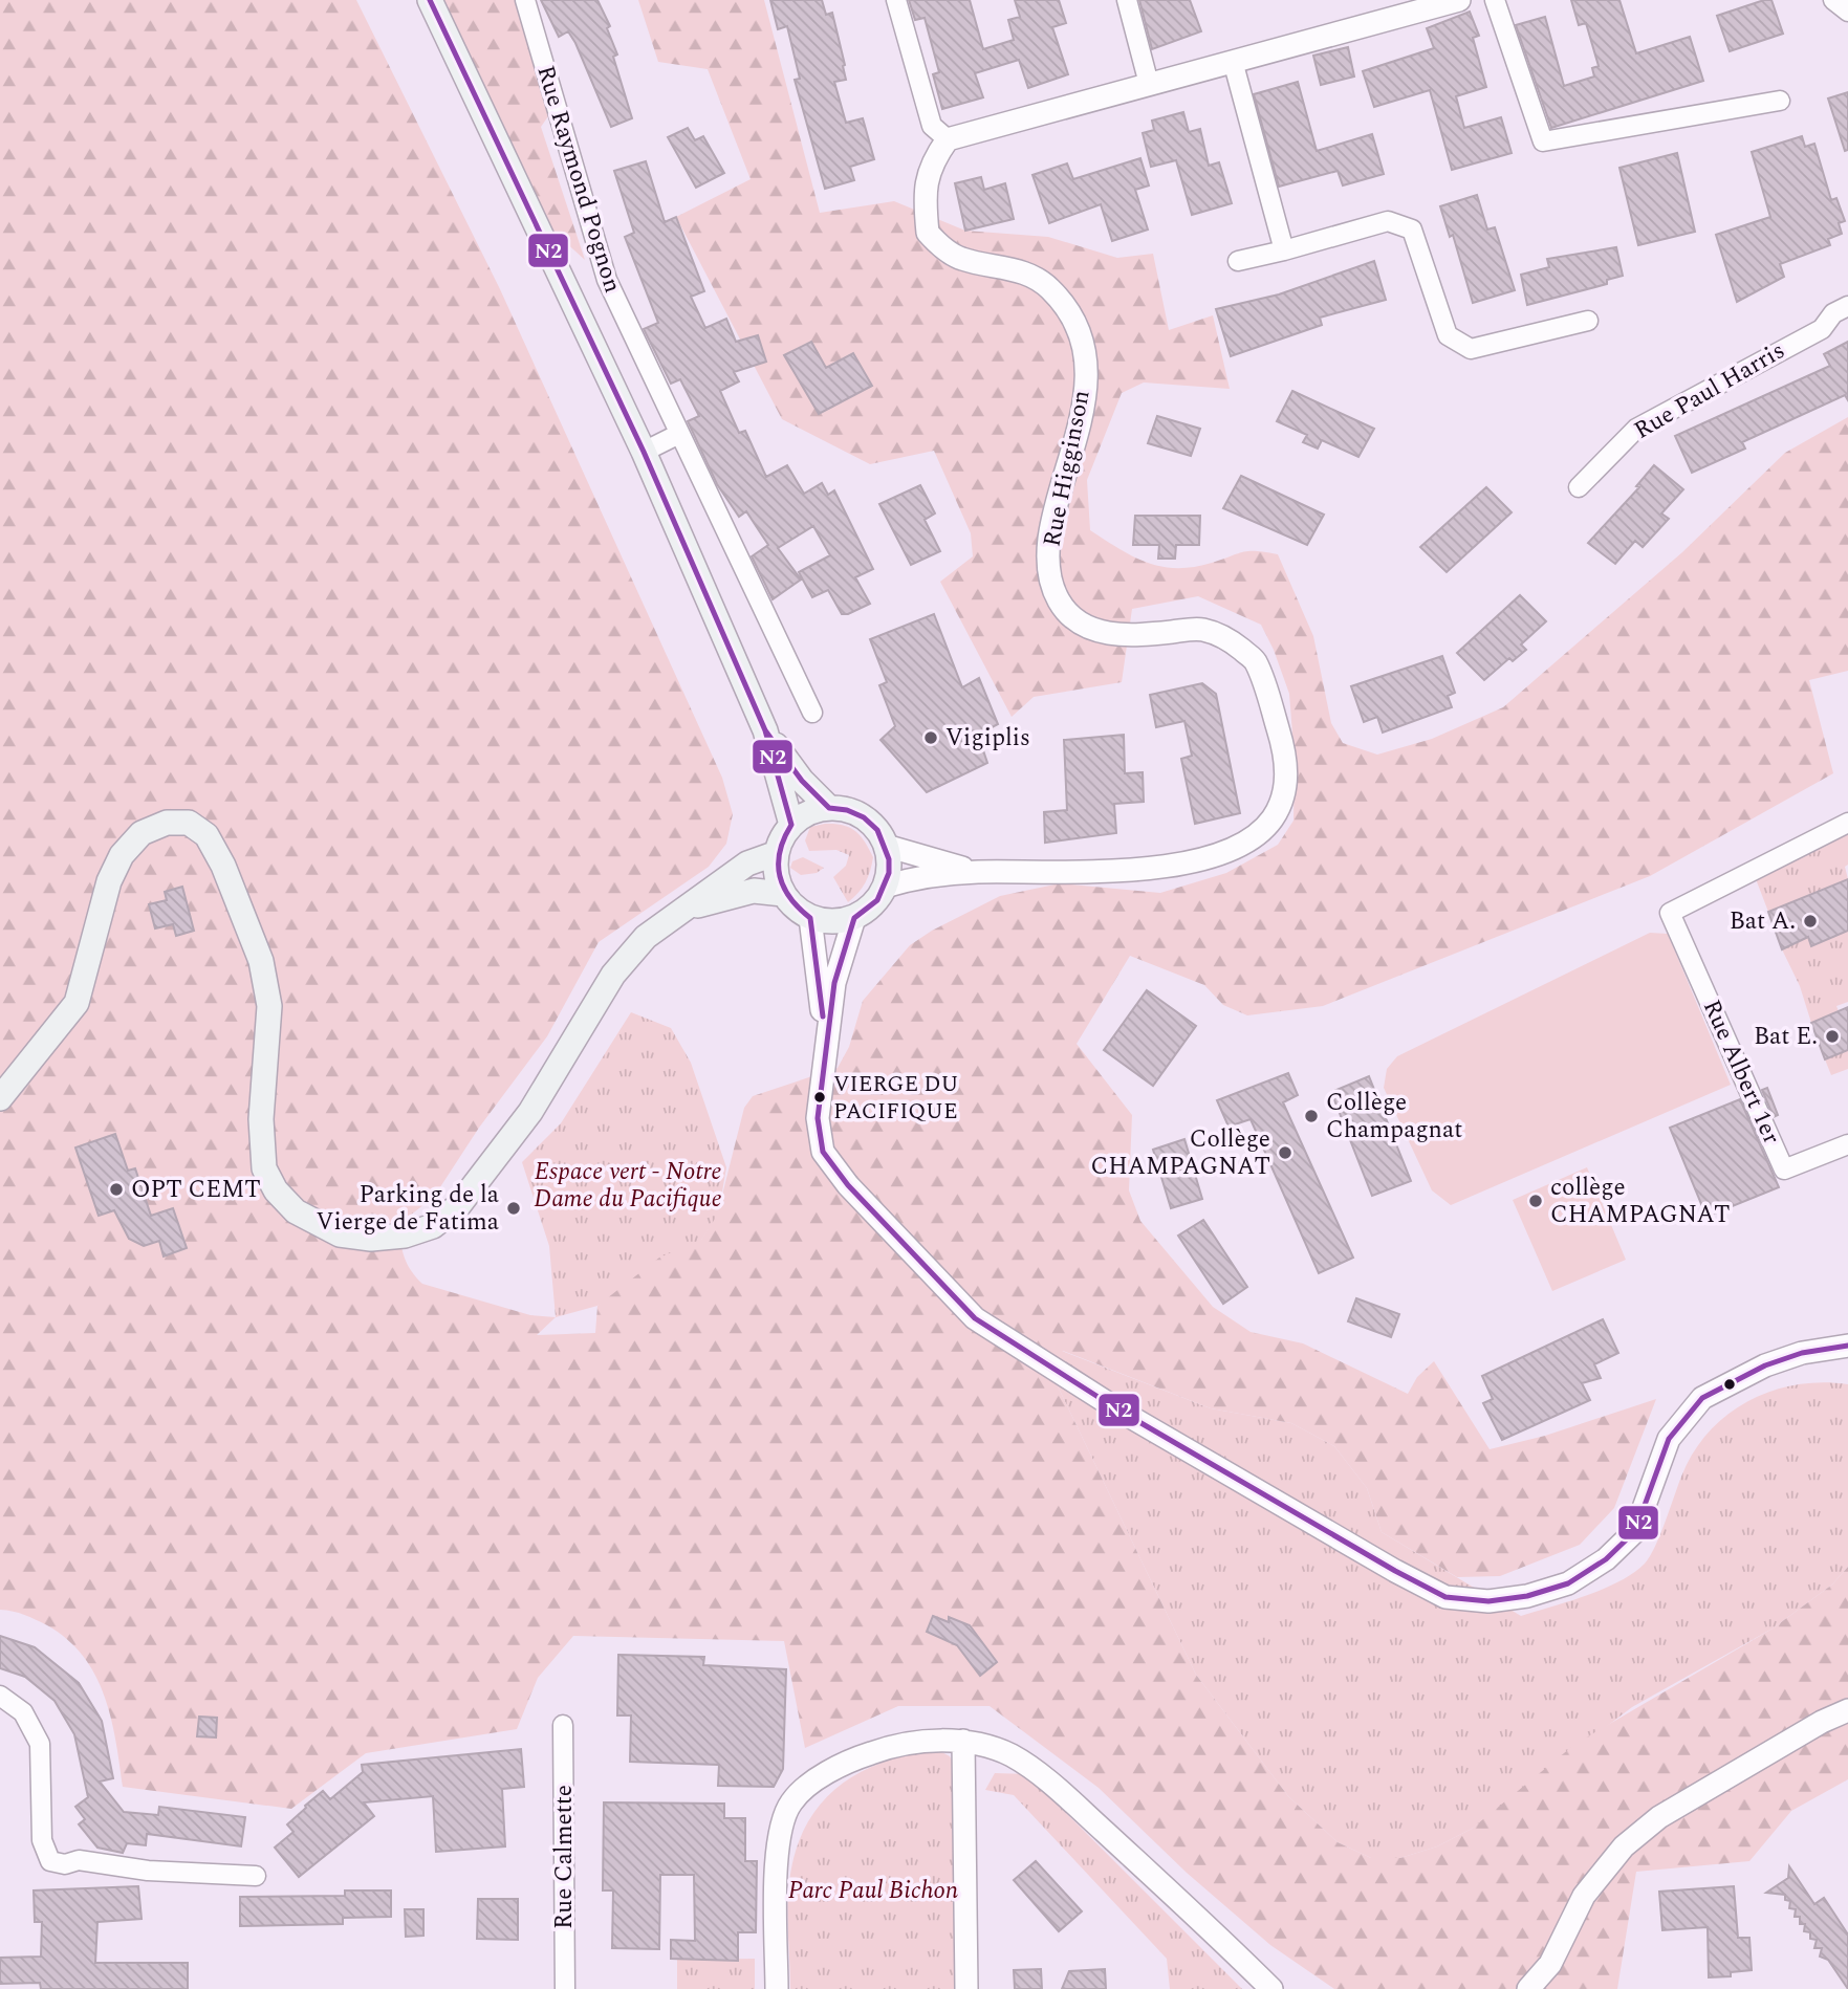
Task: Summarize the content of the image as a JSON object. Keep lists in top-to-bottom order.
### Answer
{
  "streets": {
    "street": [
      "Rue Raymond Pognon",
      "Rue Paul Harris",
      "Rue Higginson",
      "Rue Albert 1er",
      "Rue Calmette"
    ]
  },
  "parks": ["Espace vert - Notre Dame du Pacifique", "Parc Paul Bichon"],
  "places": [
    "Vigiplis",
    "Bat A.",
    "Bat E.",
    "VIERGE DU PACIFIQUE",
    "Collège Champagnat",
    "Collège CHAMPAGNAT",
    "OPT CEMT",
    "collège CHAMPAGNAT",
    "Parking de la Vierge de Fatima"
  ],
  "lines": ["transit line N2"]
}
